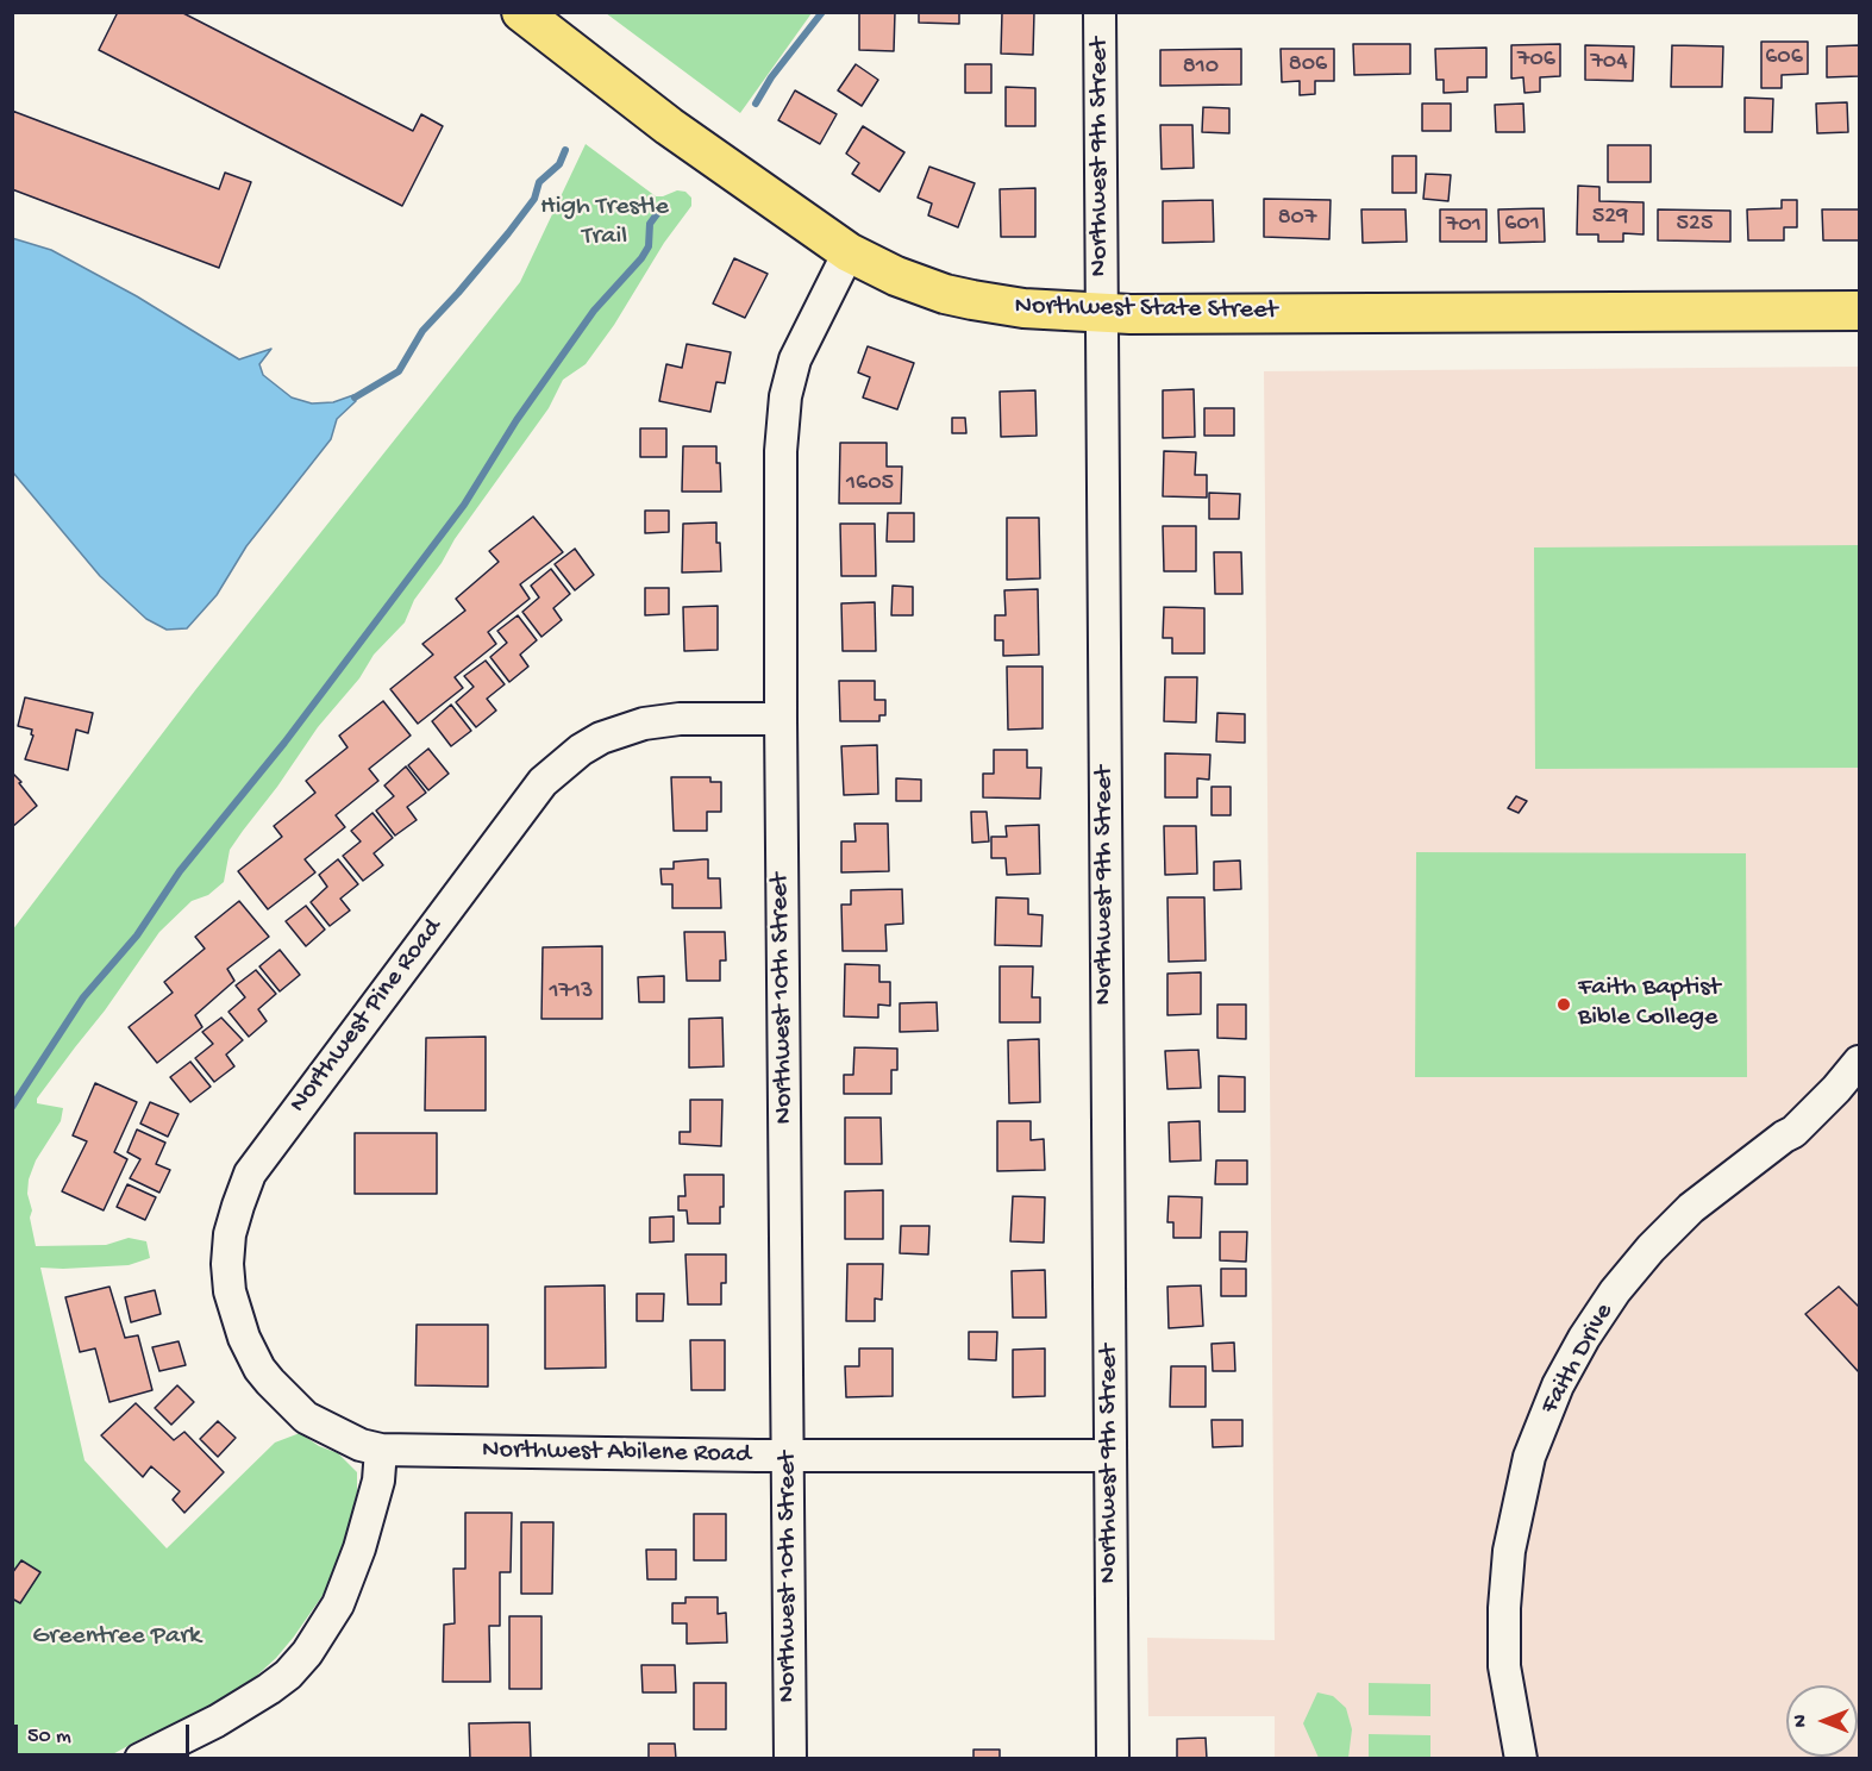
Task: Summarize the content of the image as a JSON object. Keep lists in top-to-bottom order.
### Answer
{
  "streets": {
    "main road": ["Northwest State Street"],
    "street": [
      "Northwest 9th Street",
      "Northwest 10th Street",
      "Northwest Pine Road",
      "Faith Drive",
      "Northwest Abilene Road"
    ]
  },
  "crossings": [
    ["Northwest 9th Street", "Northwest State Street"],
    ["Northwest 9th Street", "Northwest Abilene Road"],
    ["Northwest State Street", "Northwest 10th Street"],
    ["Northwest 10th Street", "Northwest Pine Road"],
    ["Northwest 10th Street", "Northwest Abilene Road"],
    ["Northwest Pine Road", "Northwest Abilene Road"]
  ],
  "parks": ["High Trestle Trail", "Greentree Park"],
  "places": ["Faith Baptist Bible College"],
  "house_numbers": [
    "606",
    "706",
    "704",
    "806",
    "810",
    "529",
    "807",
    "601",
    "525",
    "701",
    "1605",
    "1713"
  ],
  "scale_bar": "50 m",
  "north": "left"
}
